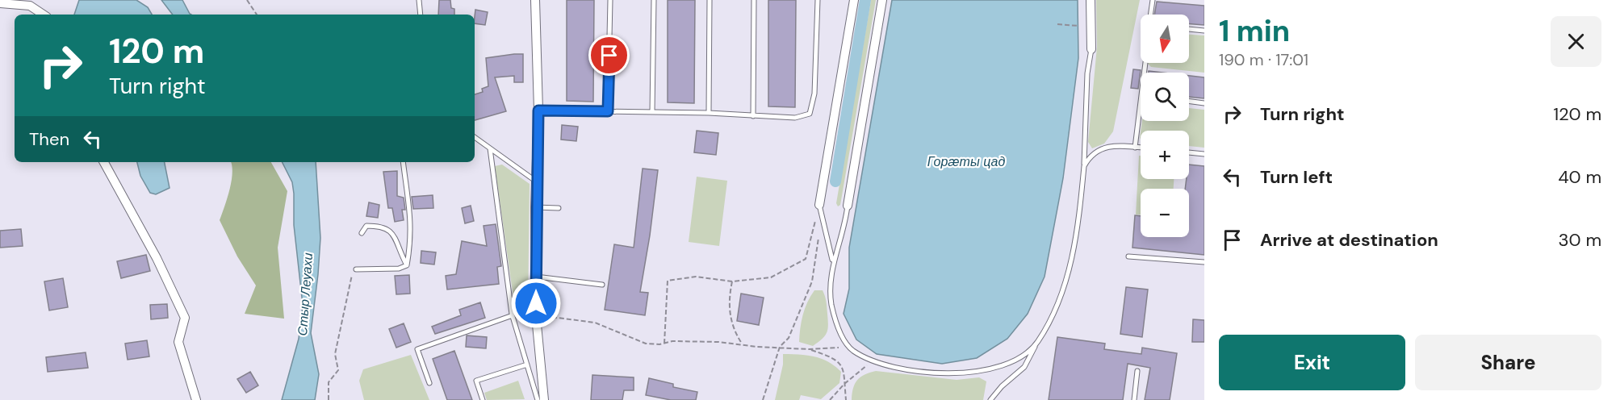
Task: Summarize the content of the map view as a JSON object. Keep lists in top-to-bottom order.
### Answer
{
  "water": ["Горӕты цад", "Стыр Леуахи"],
  "north": "bottom",
  "page": {
    "heading": ["1 min", "190 m · 17:01"],
    "map_buttons": ["+", "−"],
    "turn": ["120 m", "Turn right"],
    "list": [
      {
        "name": "Turn right",
        "value": "120 m"
      },
      {
        "name": "Turn left",
        "value": "40 m"
      },
      {
        "name": "Arrive at destination",
        "value": "30 m"
      }
    ],
    "then": "Then",
    "buttons": ["Exit", "Share"]
  }
}
